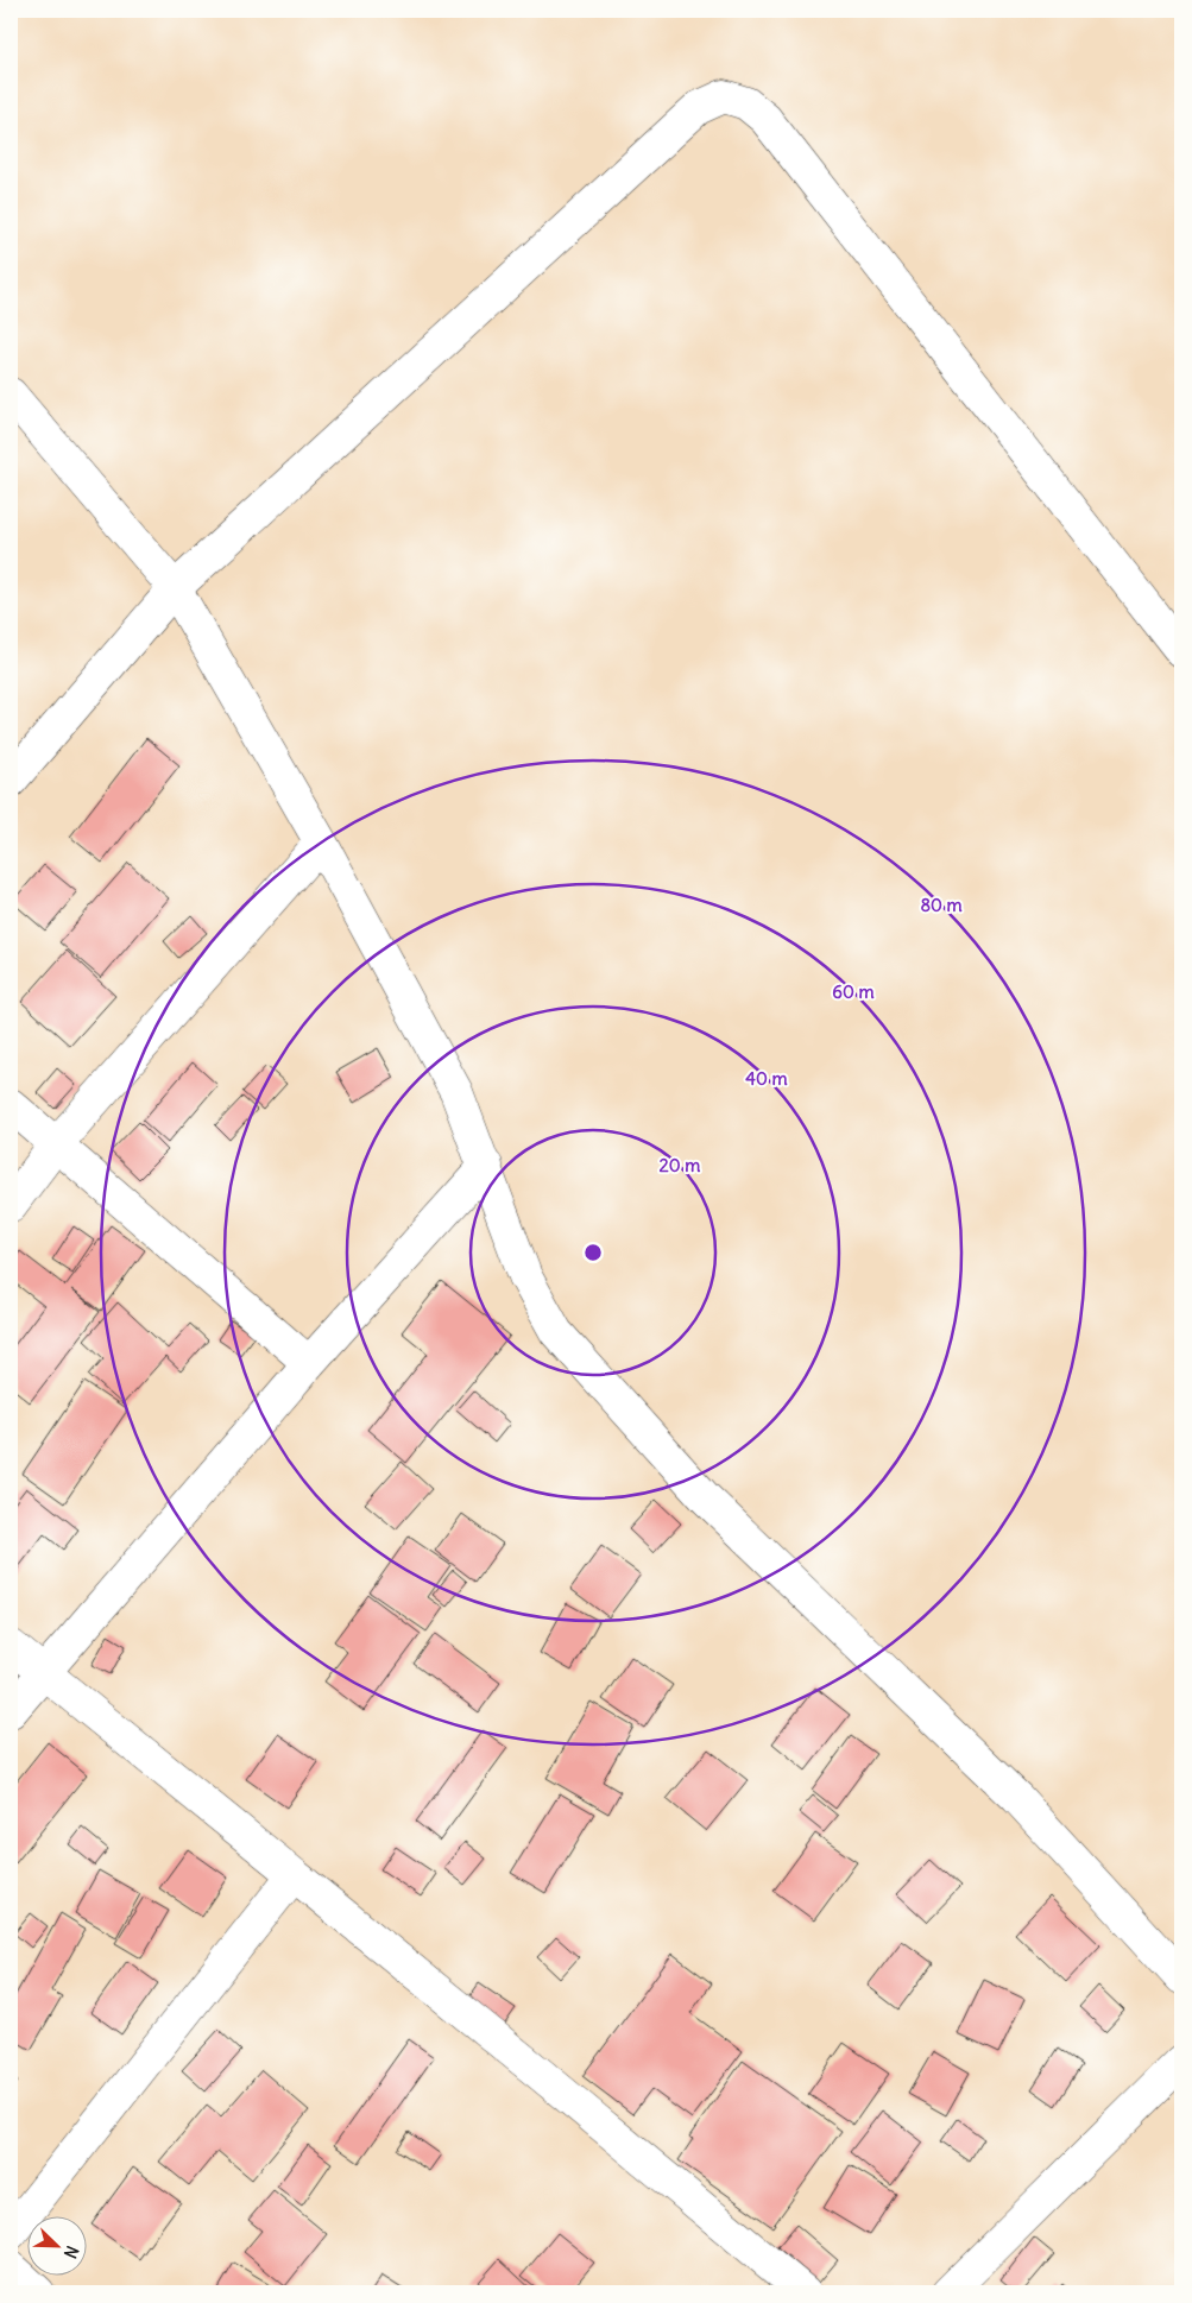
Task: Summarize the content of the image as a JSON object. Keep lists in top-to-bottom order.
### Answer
{
  "north": "bottom right",
  "rings": [
    "80 m",
    "60 m",
    "40 m",
    "20 m"
  ]
}
